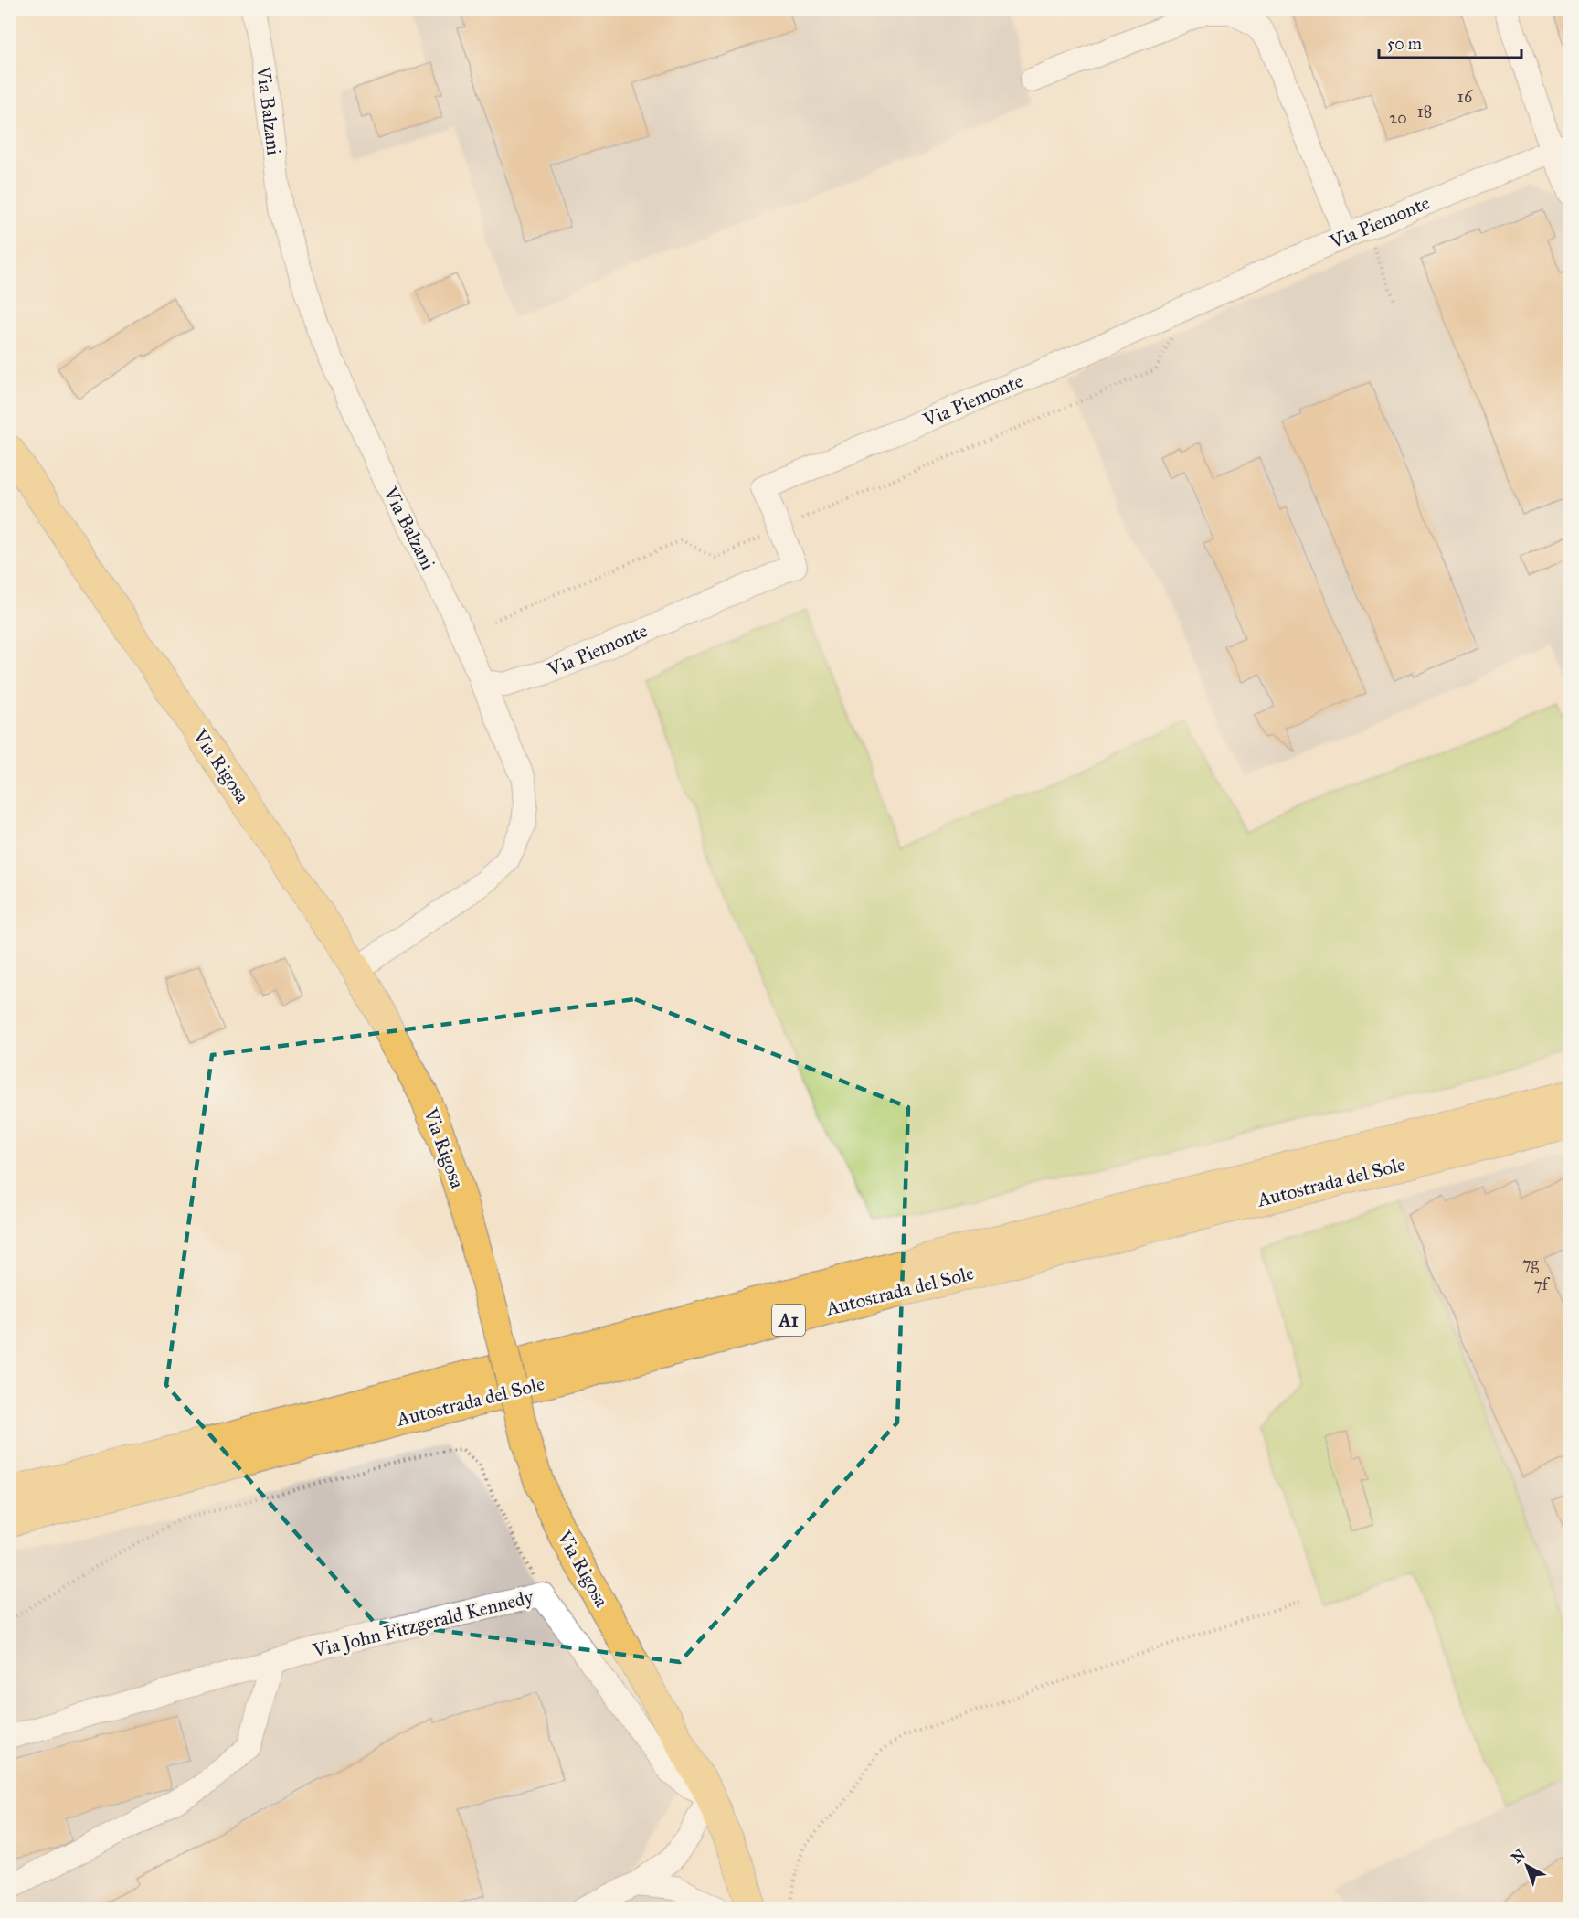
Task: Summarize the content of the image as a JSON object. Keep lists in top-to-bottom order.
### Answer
{
  "streets": {
    "highway": ["Autostrada del Sole", "A1"],
    "main road": ["Via Rigosa"],
    "street": ["Via Balzani", "Via Piemonte", "Via John Fitzgerald Kennedy"]
  },
  "crossings": [
    ["Via Balzani", "Via Piemonte"],
    ["Via Balzani", "Via Rigosa"],
    ["Via Rigosa", "Via John Fitzgerald Kennedy"]
  ],
  "house_numbers": [
    "16",
    "18",
    "20",
    "7g",
    "7f"
  ],
  "scale_bar": "50 m",
  "north": "top left"
}
